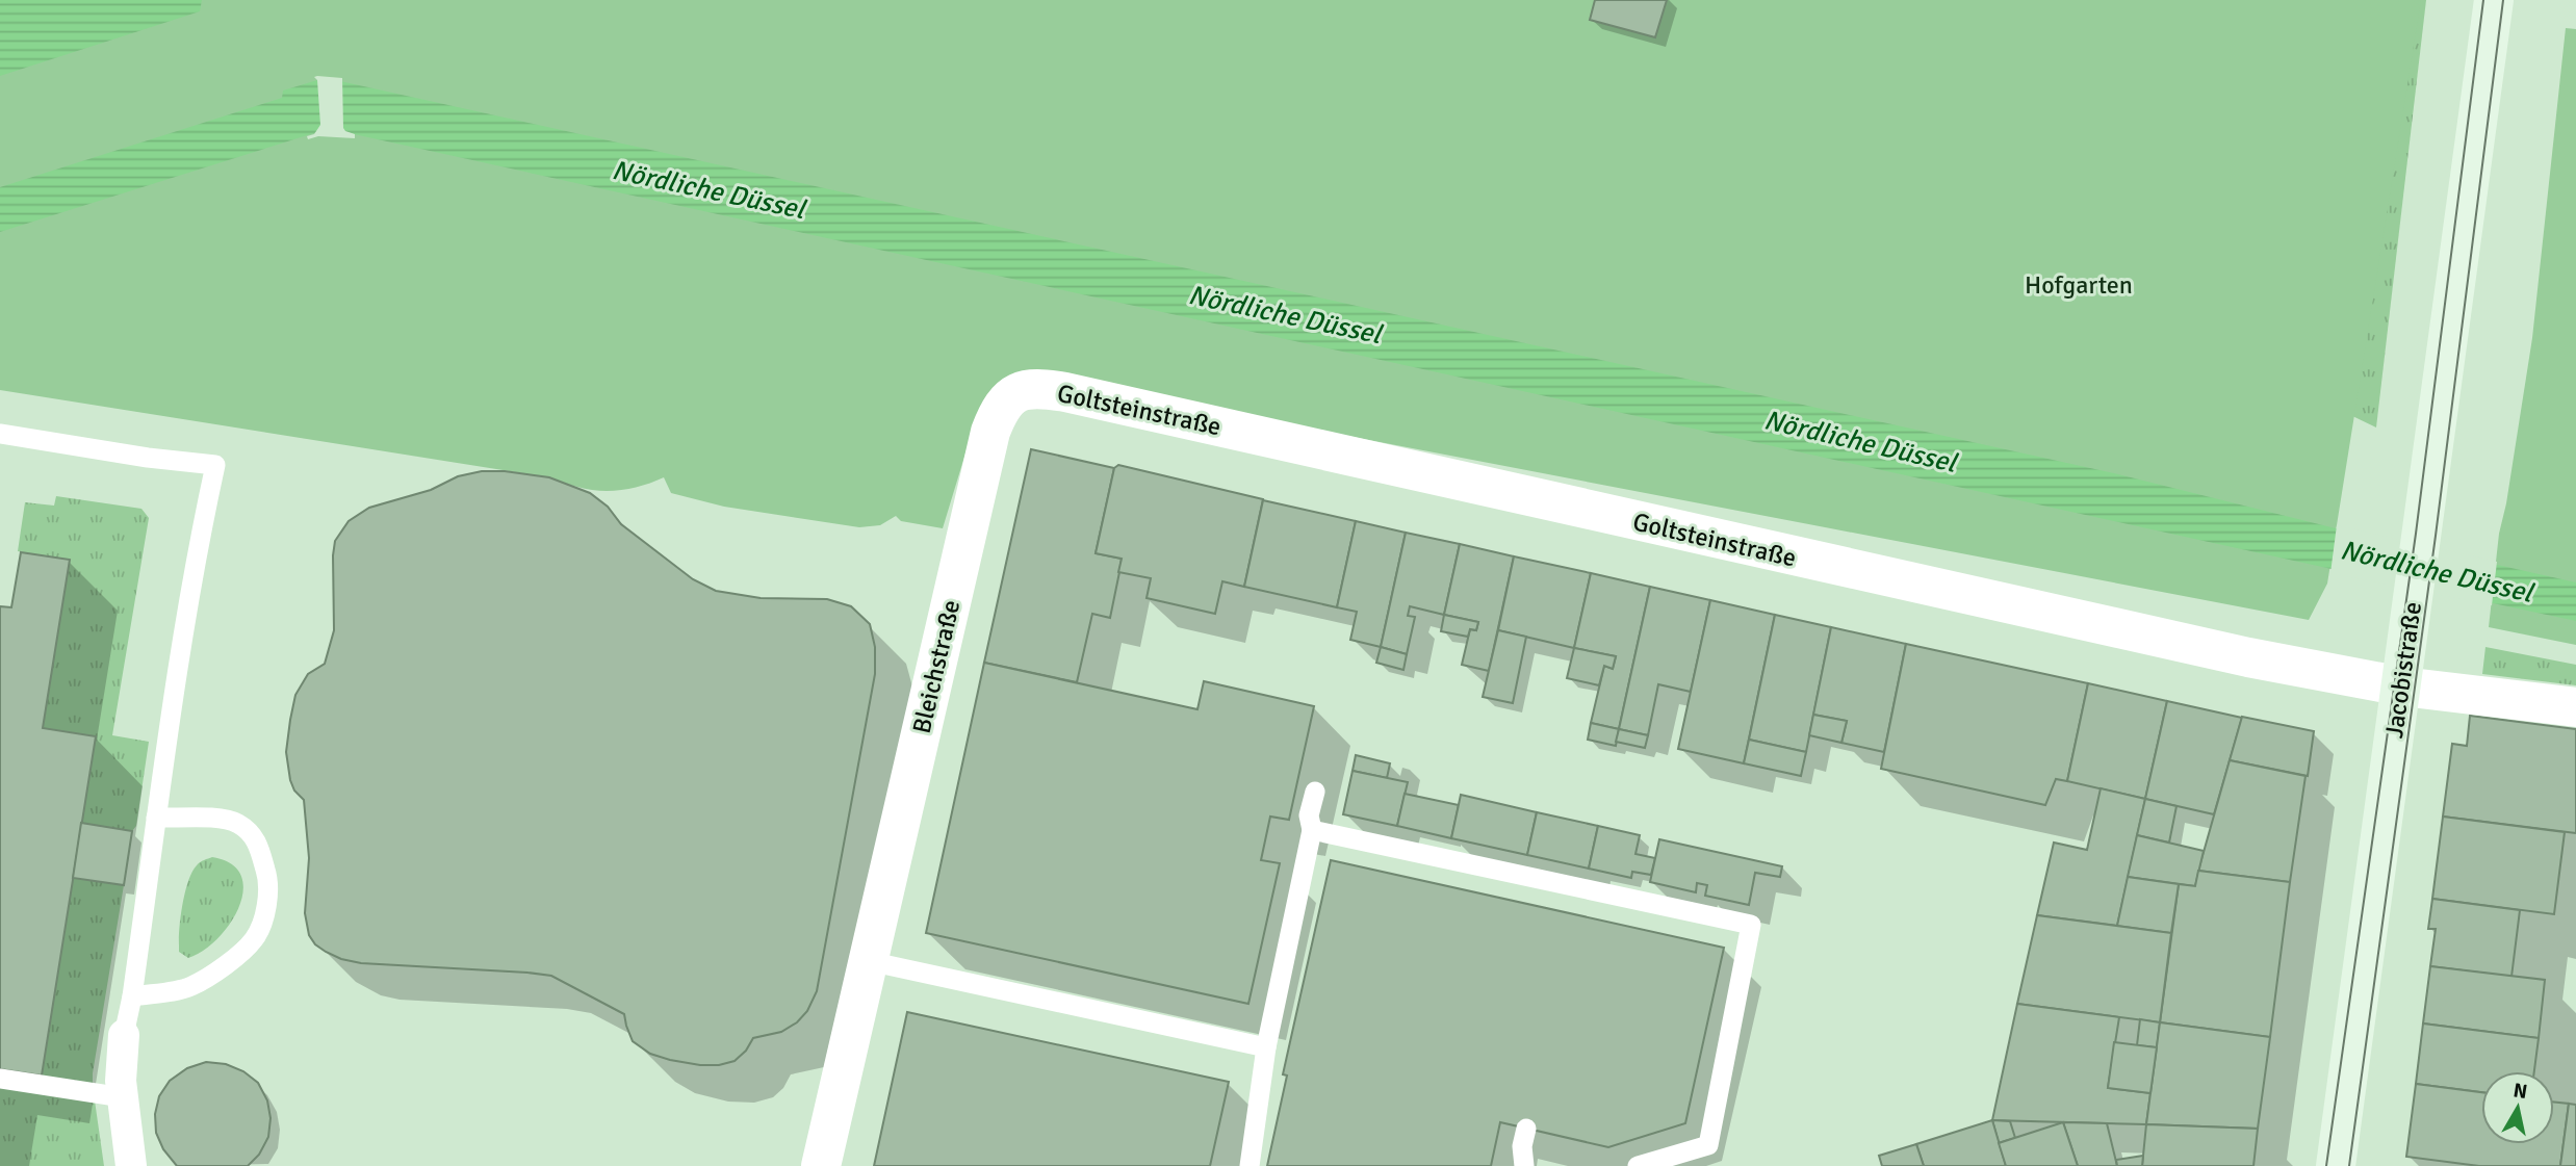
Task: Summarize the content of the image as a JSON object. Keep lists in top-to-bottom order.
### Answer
{
  "streets": {
    "main road": ["Jacobistraße"],
    "street": ["Goltsteinstraße", "Bleichstraße"]
  },
  "crossings": [
    ["Goltsteinstraße", "Bleichstraße"],
    ["Goltsteinstraße", "Jacobistraße"]
  ],
  "water": ["Nördliche Düssel"],
  "parks": ["Hofgarten"],
  "north": "top"
}
